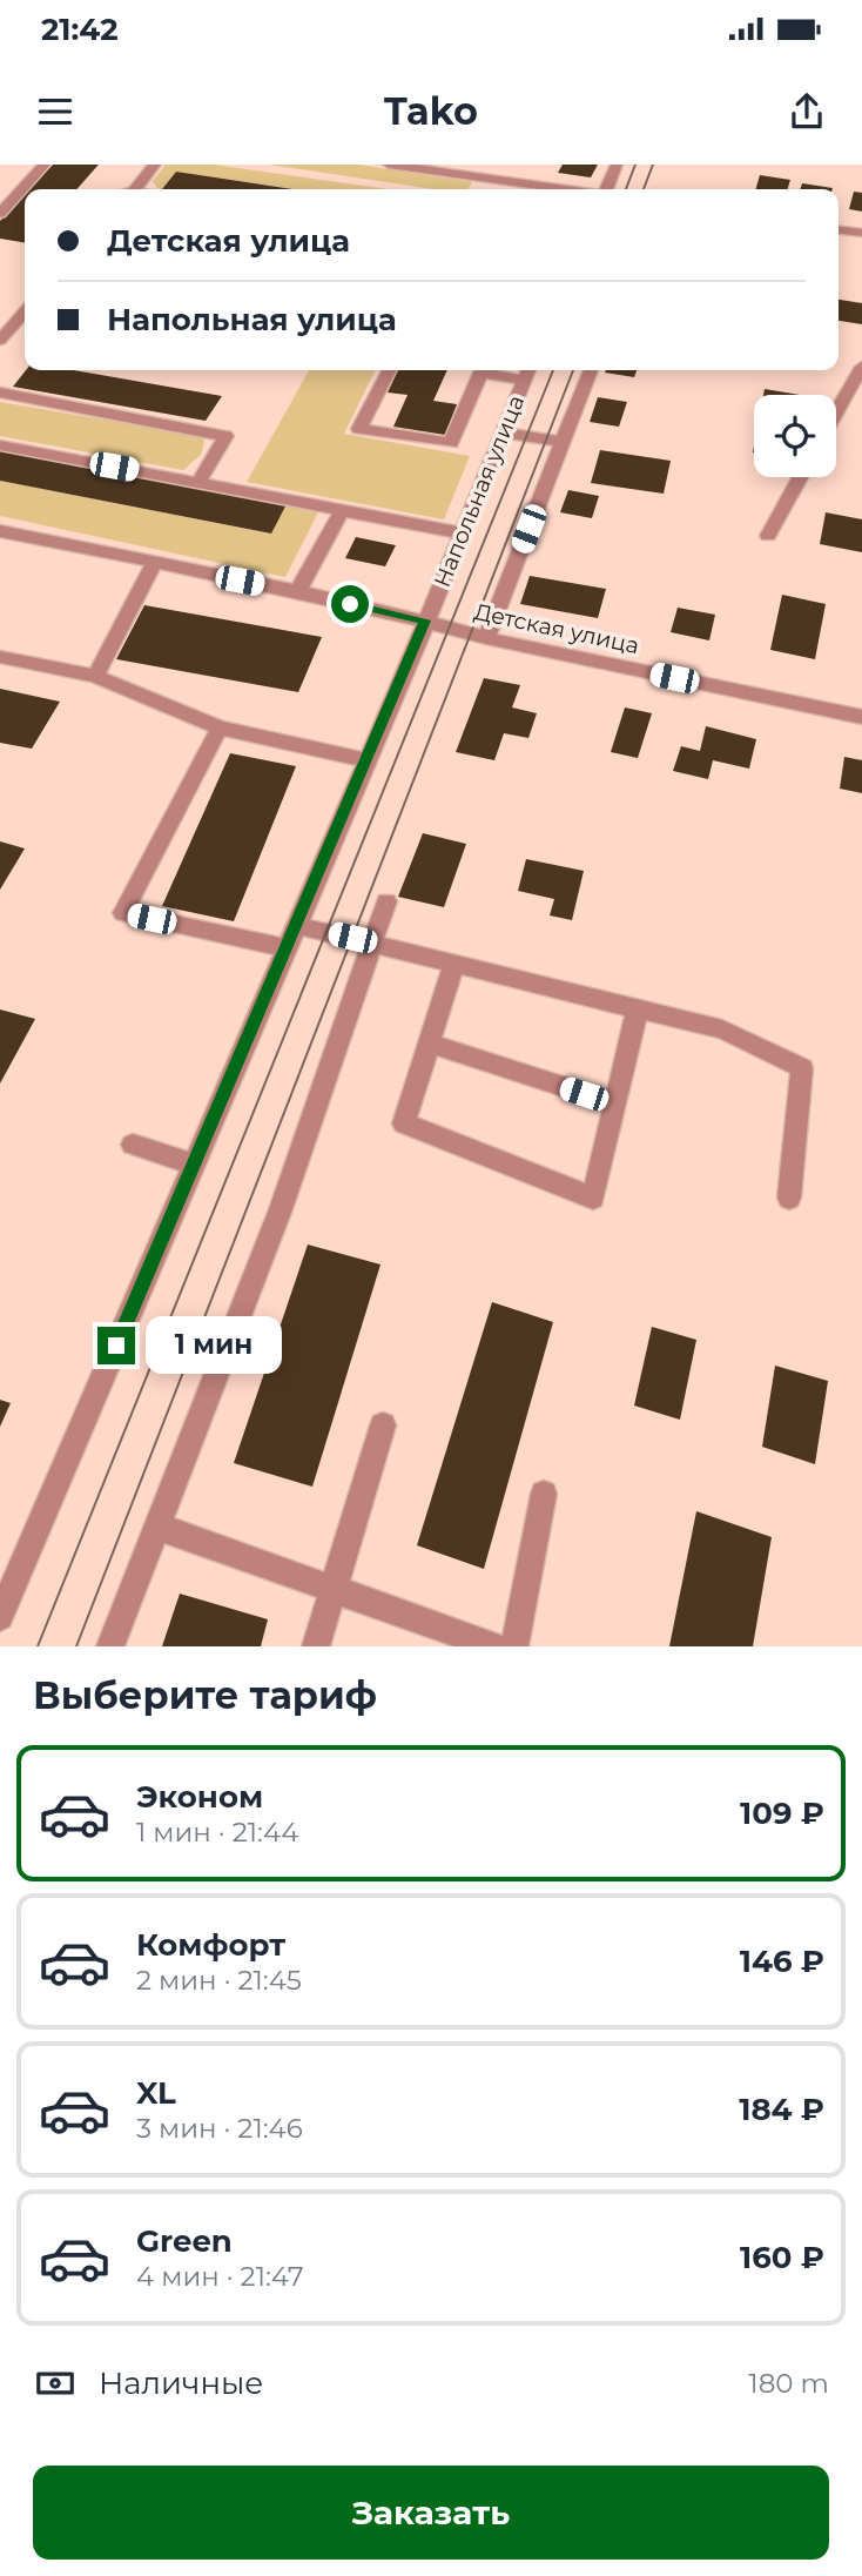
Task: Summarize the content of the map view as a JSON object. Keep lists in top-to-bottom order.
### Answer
{
  "streets": {
    "street": ["Напольная улица", "Детская улица"]
  },
  "crossings": [
    ["Напольная улица", "Детская улица"]
  ],
  "page": {
    "status": "21:42",
    "header": "Tako",
    "banner": ["Детская улица", "Напольная улица"],
    "bubble": "1 мин",
    "heading": "Выберите тариф",
    "list": [
      {
        "name": "Эконом",
        "note": "1 мин · 21:44",
        "value": "109 ₽"
      },
      {
        "name": "Комфорт",
        "note": "2 мин · 21:45",
        "value": "146 ₽"
      },
      {
        "name": "XL",
        "note": "3 мин · 21:46",
        "value": "184 ₽"
      },
      {
        "name": "Green",
        "note": "4 мин · 21:47",
        "value": "160 ₽"
      }
    ],
    "pay": ["Наличные", "180 m"],
    "buttons": "Заказать"
  }
}
